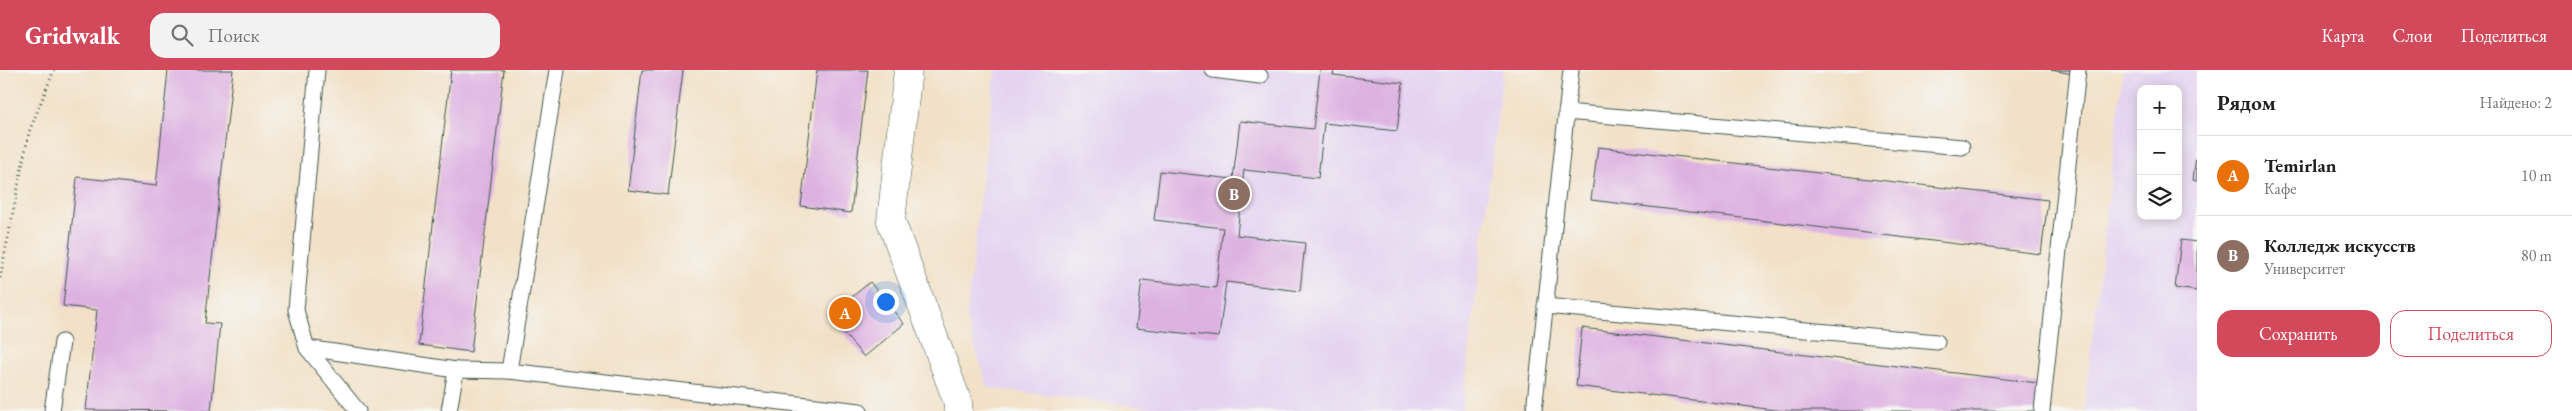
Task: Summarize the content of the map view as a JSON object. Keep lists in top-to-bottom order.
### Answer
{
  "page": {
    "header": "Gridwalk",
    "search": "Поиск",
    "nav": ["Карта", "Слои", "Поделиться"],
    "heading": ["Рядом", "Найдено: 2"],
    "map_buttons": ["+", "−"],
    "list": [
      {
        "mark": "A",
        "name": "Temirlan",
        "note": "Кафе",
        "value": "10 m"
      },
      {
        "mark": "B",
        "name": "Колледж искусств",
        "note": "Университет",
        "value": "80 m"
      }
    ],
    "pins": ["B", "A"],
    "buttons": ["Сохранить", "Поделиться"]
  }
}
